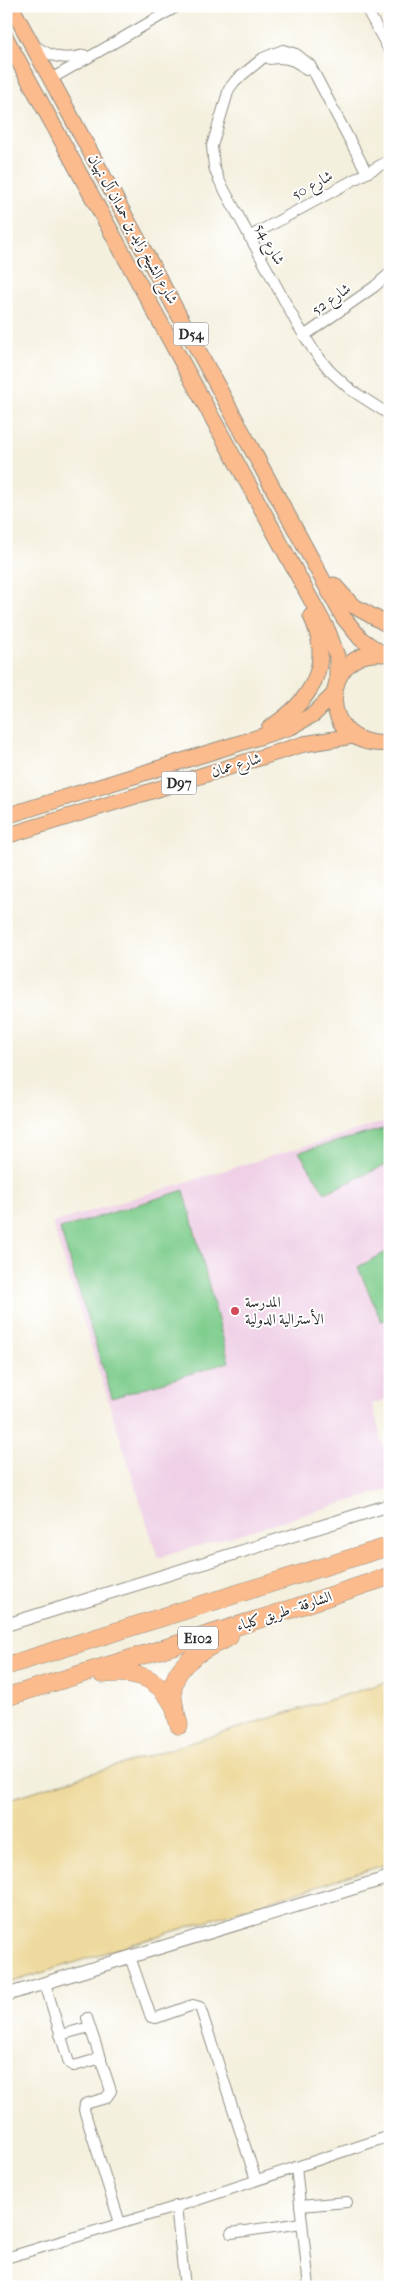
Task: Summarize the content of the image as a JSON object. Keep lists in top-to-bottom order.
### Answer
{
  "streets": {
    "highway": ["الشارقة - طريق كلباء", "E102"],
    "main road": [
      "شارع الشيخ زايد بن حمدان آل نهيان",
      "D54",
      "شارع عمان",
      "D97"
    ],
    "street": ["شارع 50", "شارع 54", "شارع 52"]
  },
  "crossings": [
    ["شارع 50", "شارع 54"],
    ["شارع الشيخ زايد بن حمدان آل نهيان", "شارع عمان"],
    ["شارع 54", "شارع 52"]
  ],
  "places": ["المدرسة الأسترالية الدولية"]
}
